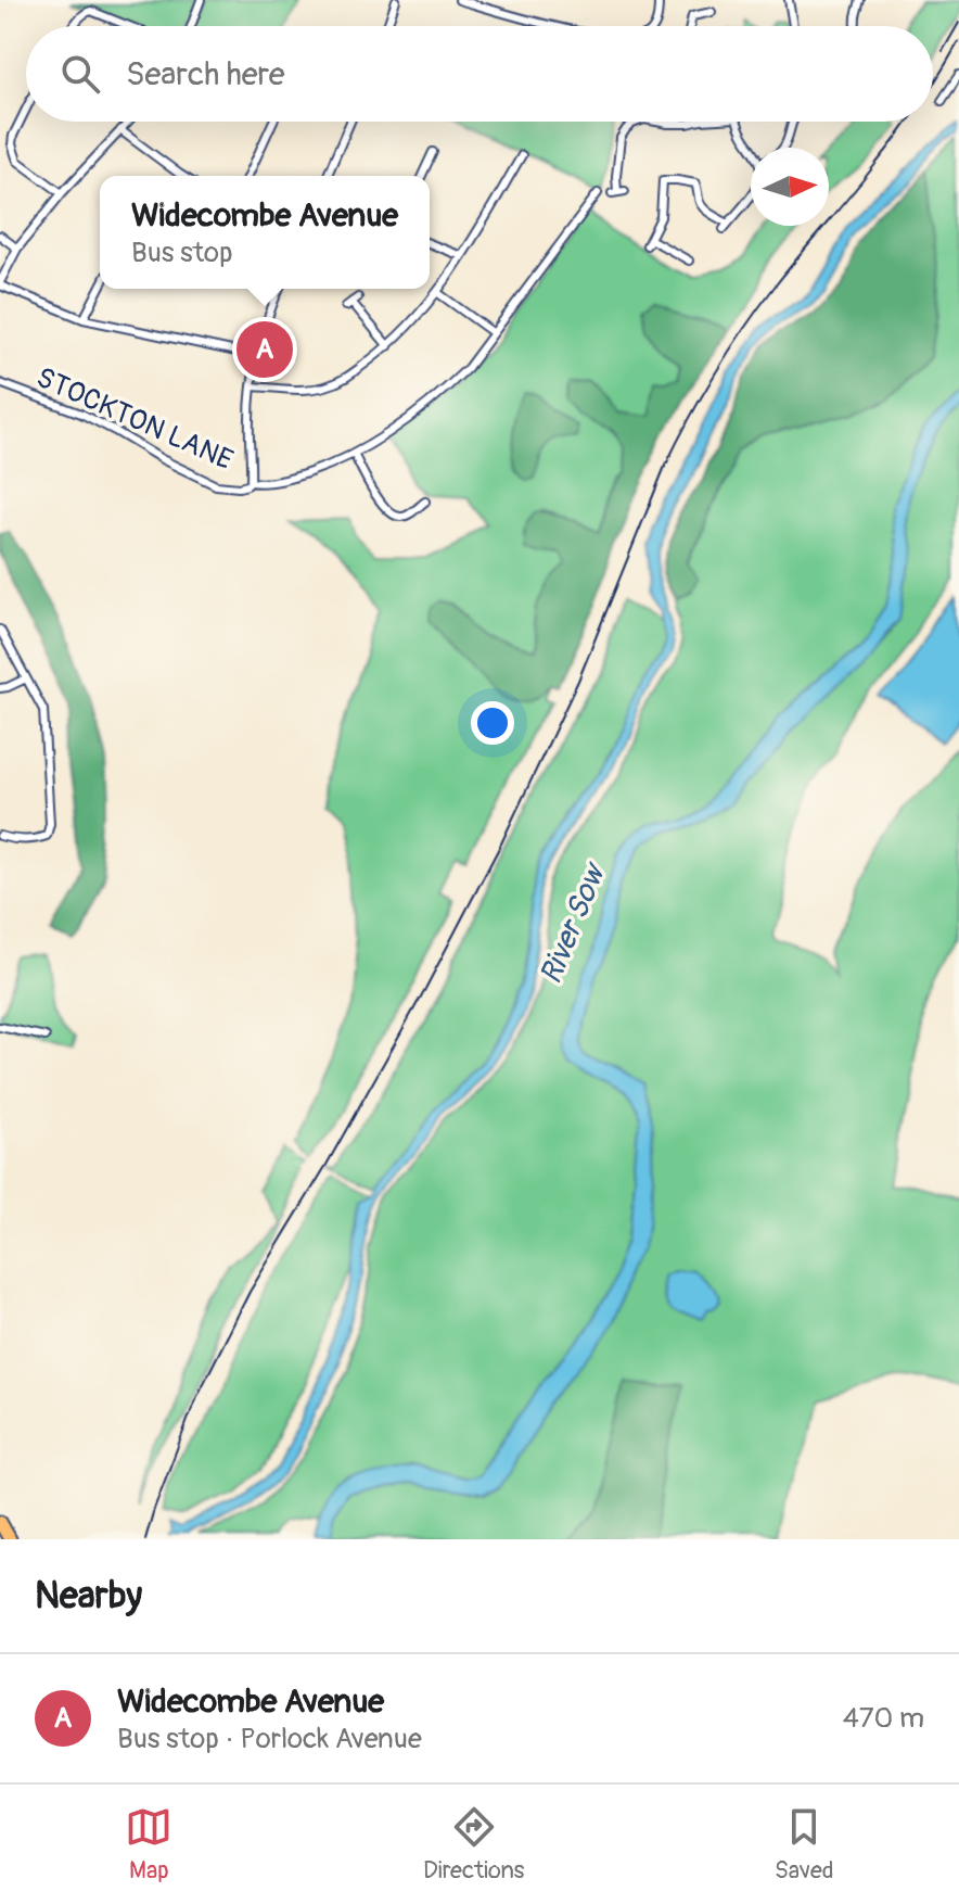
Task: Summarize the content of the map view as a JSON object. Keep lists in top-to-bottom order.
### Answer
{
  "streets": {
    "street": ["STOCKTON LANE"]
  },
  "water": ["River Sow"],
  "north": "right",
  "page": {
    "search": "Search here",
    "popup": ["Widecombe Avenue", "Bus stop"],
    "pins": "A",
    "heading": "Nearby",
    "list": [
      {
        "mark": "A",
        "name": "Widecombe Avenue",
        "note": "Bus stop · Porlock Avenue",
        "value": "470 m"
      }
    ],
    "nav": ["Map", "Directions", "Saved"]
  }
}
